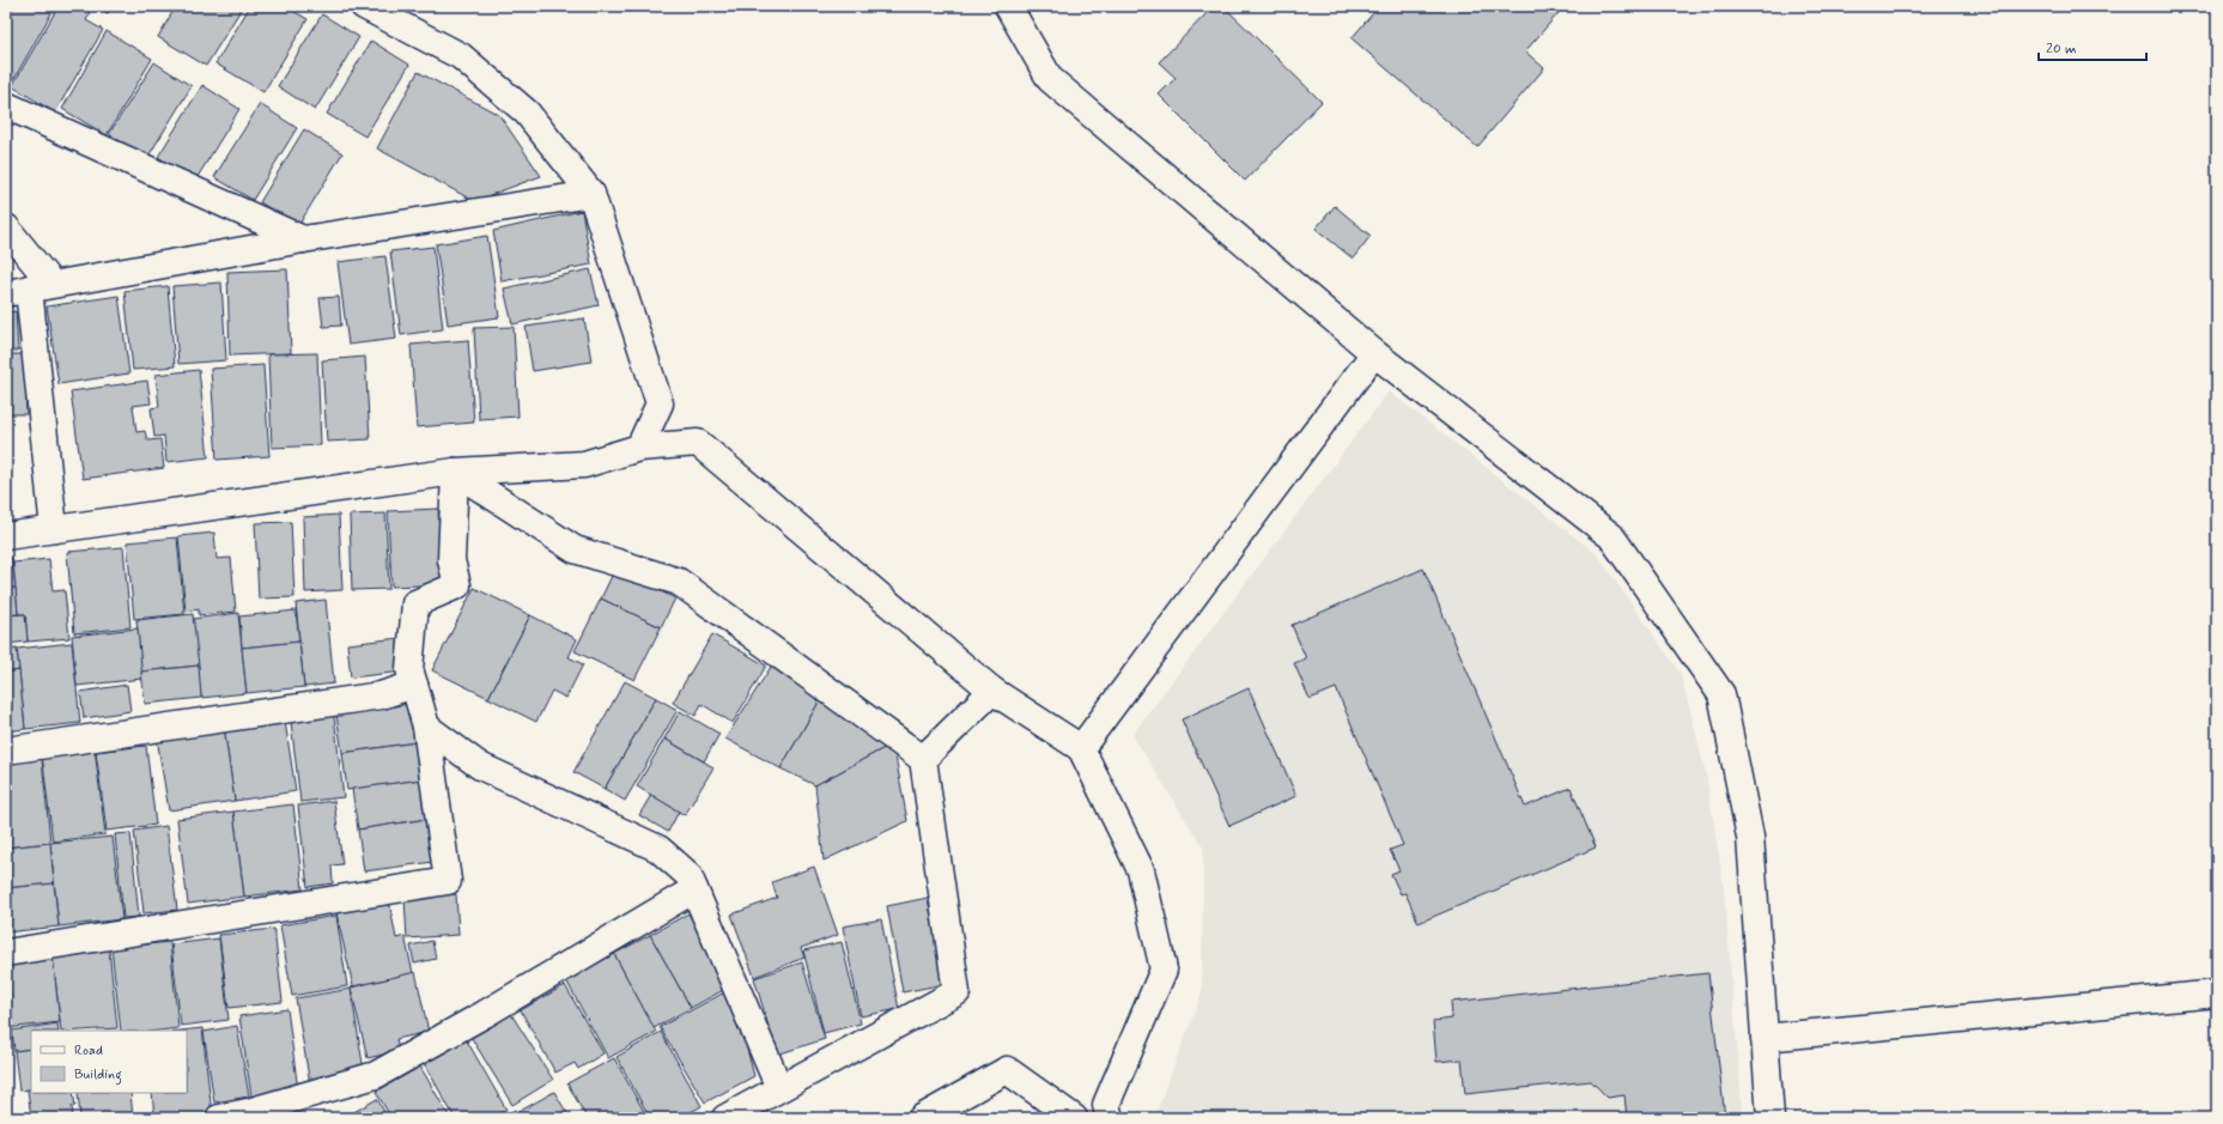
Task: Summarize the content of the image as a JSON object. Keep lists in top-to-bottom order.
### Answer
{
  "legend": ["Road", "Building"],
  "scale_bar": "20 m"
}
